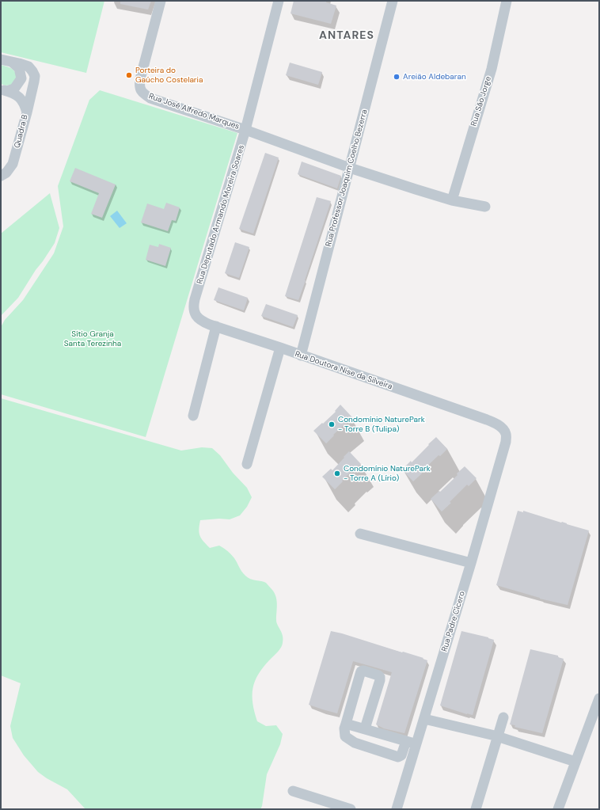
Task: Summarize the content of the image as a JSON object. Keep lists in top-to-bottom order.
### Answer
{
  "streets": {
    "street": [
      "Rua São Jorge",
      "Rua José Alfredo Marques",
      "Quadra B",
      "Rua Professor Joaquim Coelho Bezerra",
      "Rua Deputado Armando Moreira Soares",
      "Rua Doutora Nise da Silveira",
      "Rua Padre Cícero"
    ]
  },
  "crossings": [
    ["Rua São Jorge", "Rua José Alfredo Marques"],
    ["Rua José Alfredo Marques", "Rua Professor Joaquim Coelho Bezerra"],
    ["Rua José Alfredo Marques", "Rua Deputado Armando Moreira Soares"],
    ["Rua Professor Joaquim Coelho Bezerra", "Rua Doutora Nise da Silveira"],
    ["Rua Deputado Armando Moreira Soares", "Rua Doutora Nise da Silveira"],
    ["Rua Doutora Nise da Silveira", "Rua Padre Cícero"]
  ],
  "districts": ["ANTARES"],
  "parks": ["Sítio Granja Santa Terezinha"],
  "places": [
    "Porteira do Gaúcho Costelaria",
    "Areião Aldebaran",
    "Condomínio NaturePark - Torre B (Tulipa)",
    "Condomínio NaturePark - Torre A (Lírio)"
  ]
}
